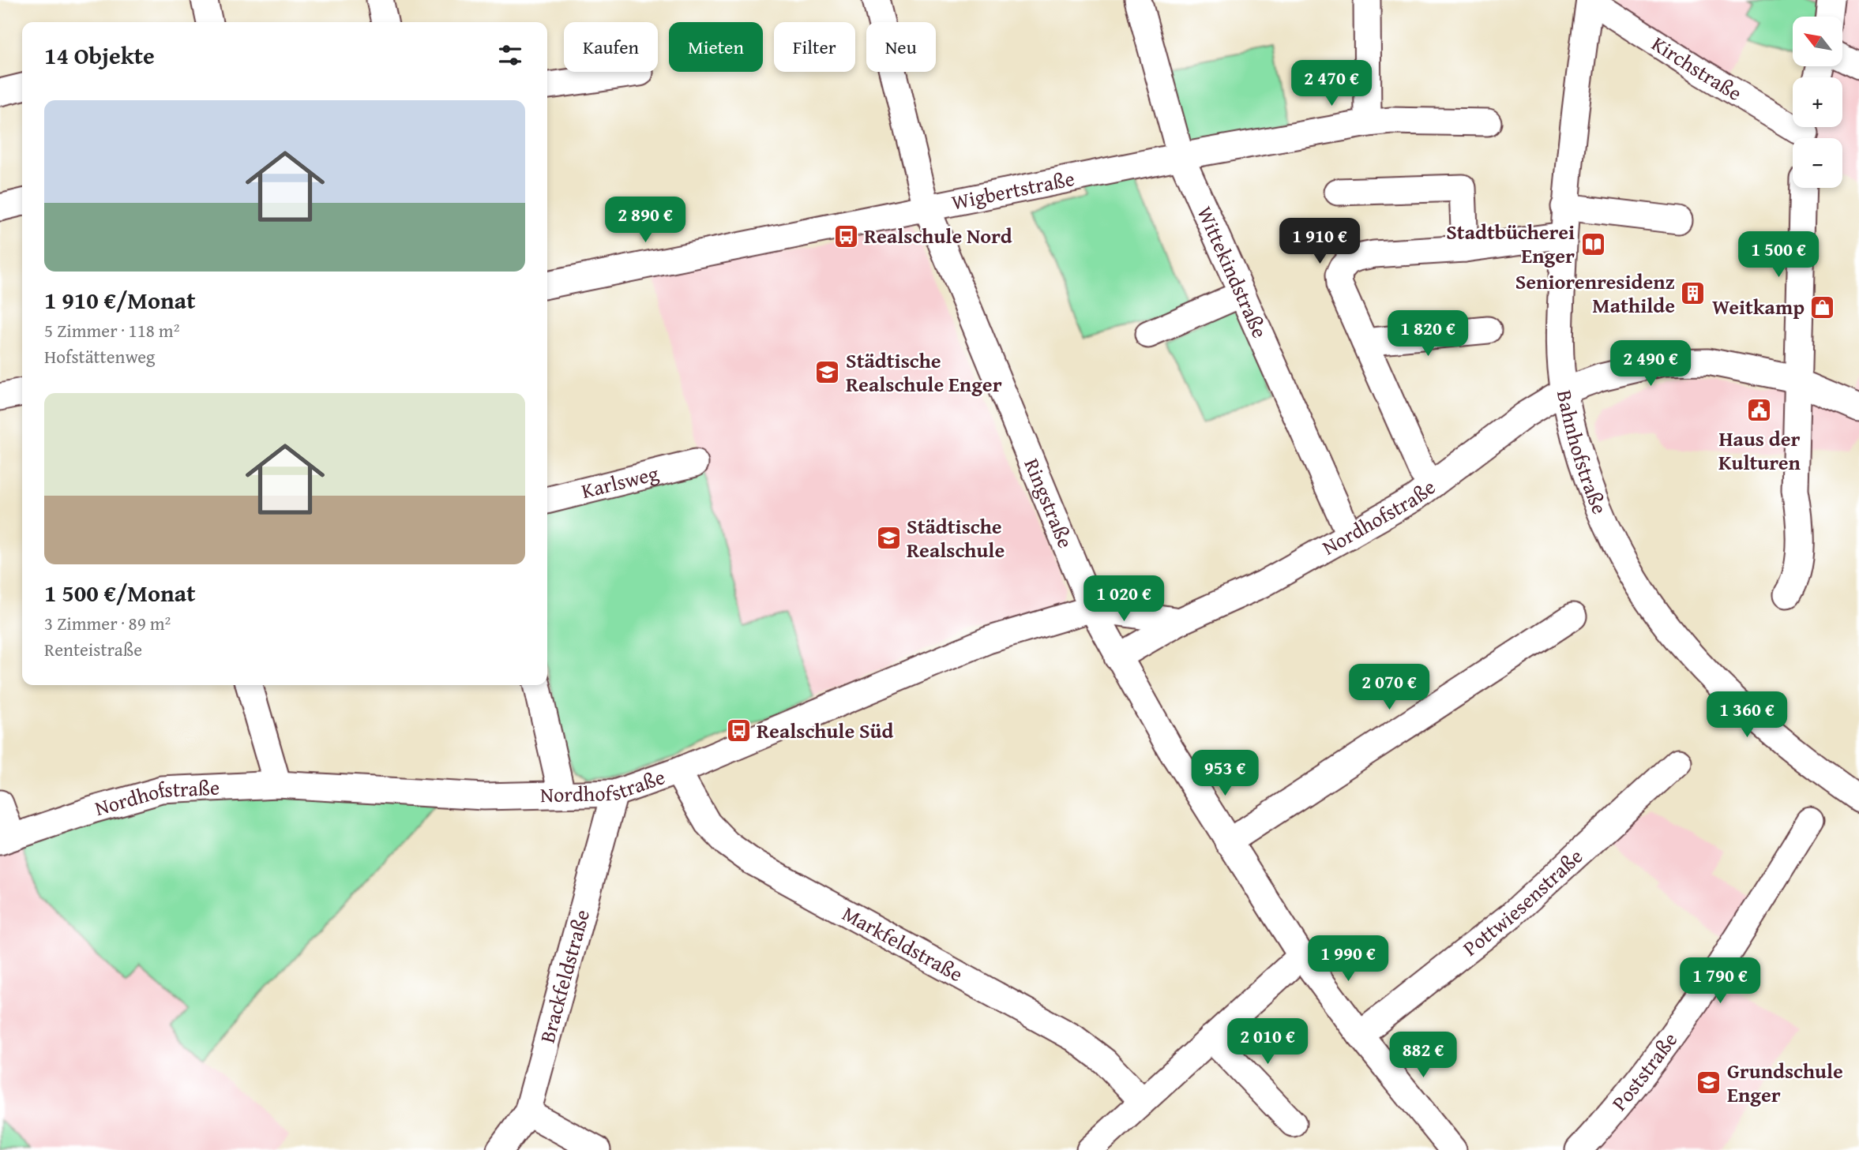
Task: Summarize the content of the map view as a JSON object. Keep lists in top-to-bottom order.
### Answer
{
  "streets": {
    "street": [
      "Kirchstraße",
      "Wigbertstraße",
      "Wittekindstraße",
      "Bahnhofstraße",
      "Karlsweg",
      "Ringstraße",
      "Nordhofstraße",
      "Pottwiesenstraße",
      "Markfeldstraße",
      "Brackfeldstraße",
      "Poststraße"
    ]
  },
  "crossings": [
    ["Kirchstraße", "Bahnhofstraße"],
    ["Wigbertstraße", "Wittekindstraße"],
    ["Wigbertstraße", "Ringstraße"],
    ["Wittekindstraße", "Nordhofstraße"],
    ["Bahnhofstraße", "Nordhofstraße"],
    ["Ringstraße", "Nordhofstraße"],
    ["Ringstraße", "Pottwiesenstraße"],
    ["Nordhofstraße", "Markfeldstraße"],
    ["Nordhofstraße", "Brackfeldstraße"]
  ],
  "places": {
    "bus stop": ["Realschule Nord", "Realschule Süd"],
    "library": ["Stadtbücherei Enger"],
    "building": ["Seniorenresidenz Mathilde"],
    "shop": ["Weitkamp"],
    "school or university": ["Städtische Realschule Enger", "Städtische Realschule", "Grundschule Enger"],
    "public building": ["Haus der Kulturen"]
  },
  "north": "top left",
  "page": {
    "map_buttons": ["+", "−"],
    "chip": [
      "Kaufen",
      "Mieten",
      "Filter",
      "Neu"
    ],
    "heading": "14 Objekte",
    "price": [
      "2 470 €",
      "2 890 €",
      "1 910 €",
      "1 500 €",
      "1 820 €",
      "2 490 €",
      "1 020 €",
      "2 070 €",
      "1 360 €",
      "953 €",
      "1 990 €",
      "1 790 €",
      "2 010 €",
      "882 €"
    ],
    "list": [
      {
        "name": "1 910 €/Monat",
        "note": "5 Zimmer · 118 m² · Hofstättenweg"
      },
      {
        "name": "1 500 €/Monat",
        "note": "3 Zimmer · 89 m² · Renteistraße"
      }
    ]
  }
}
